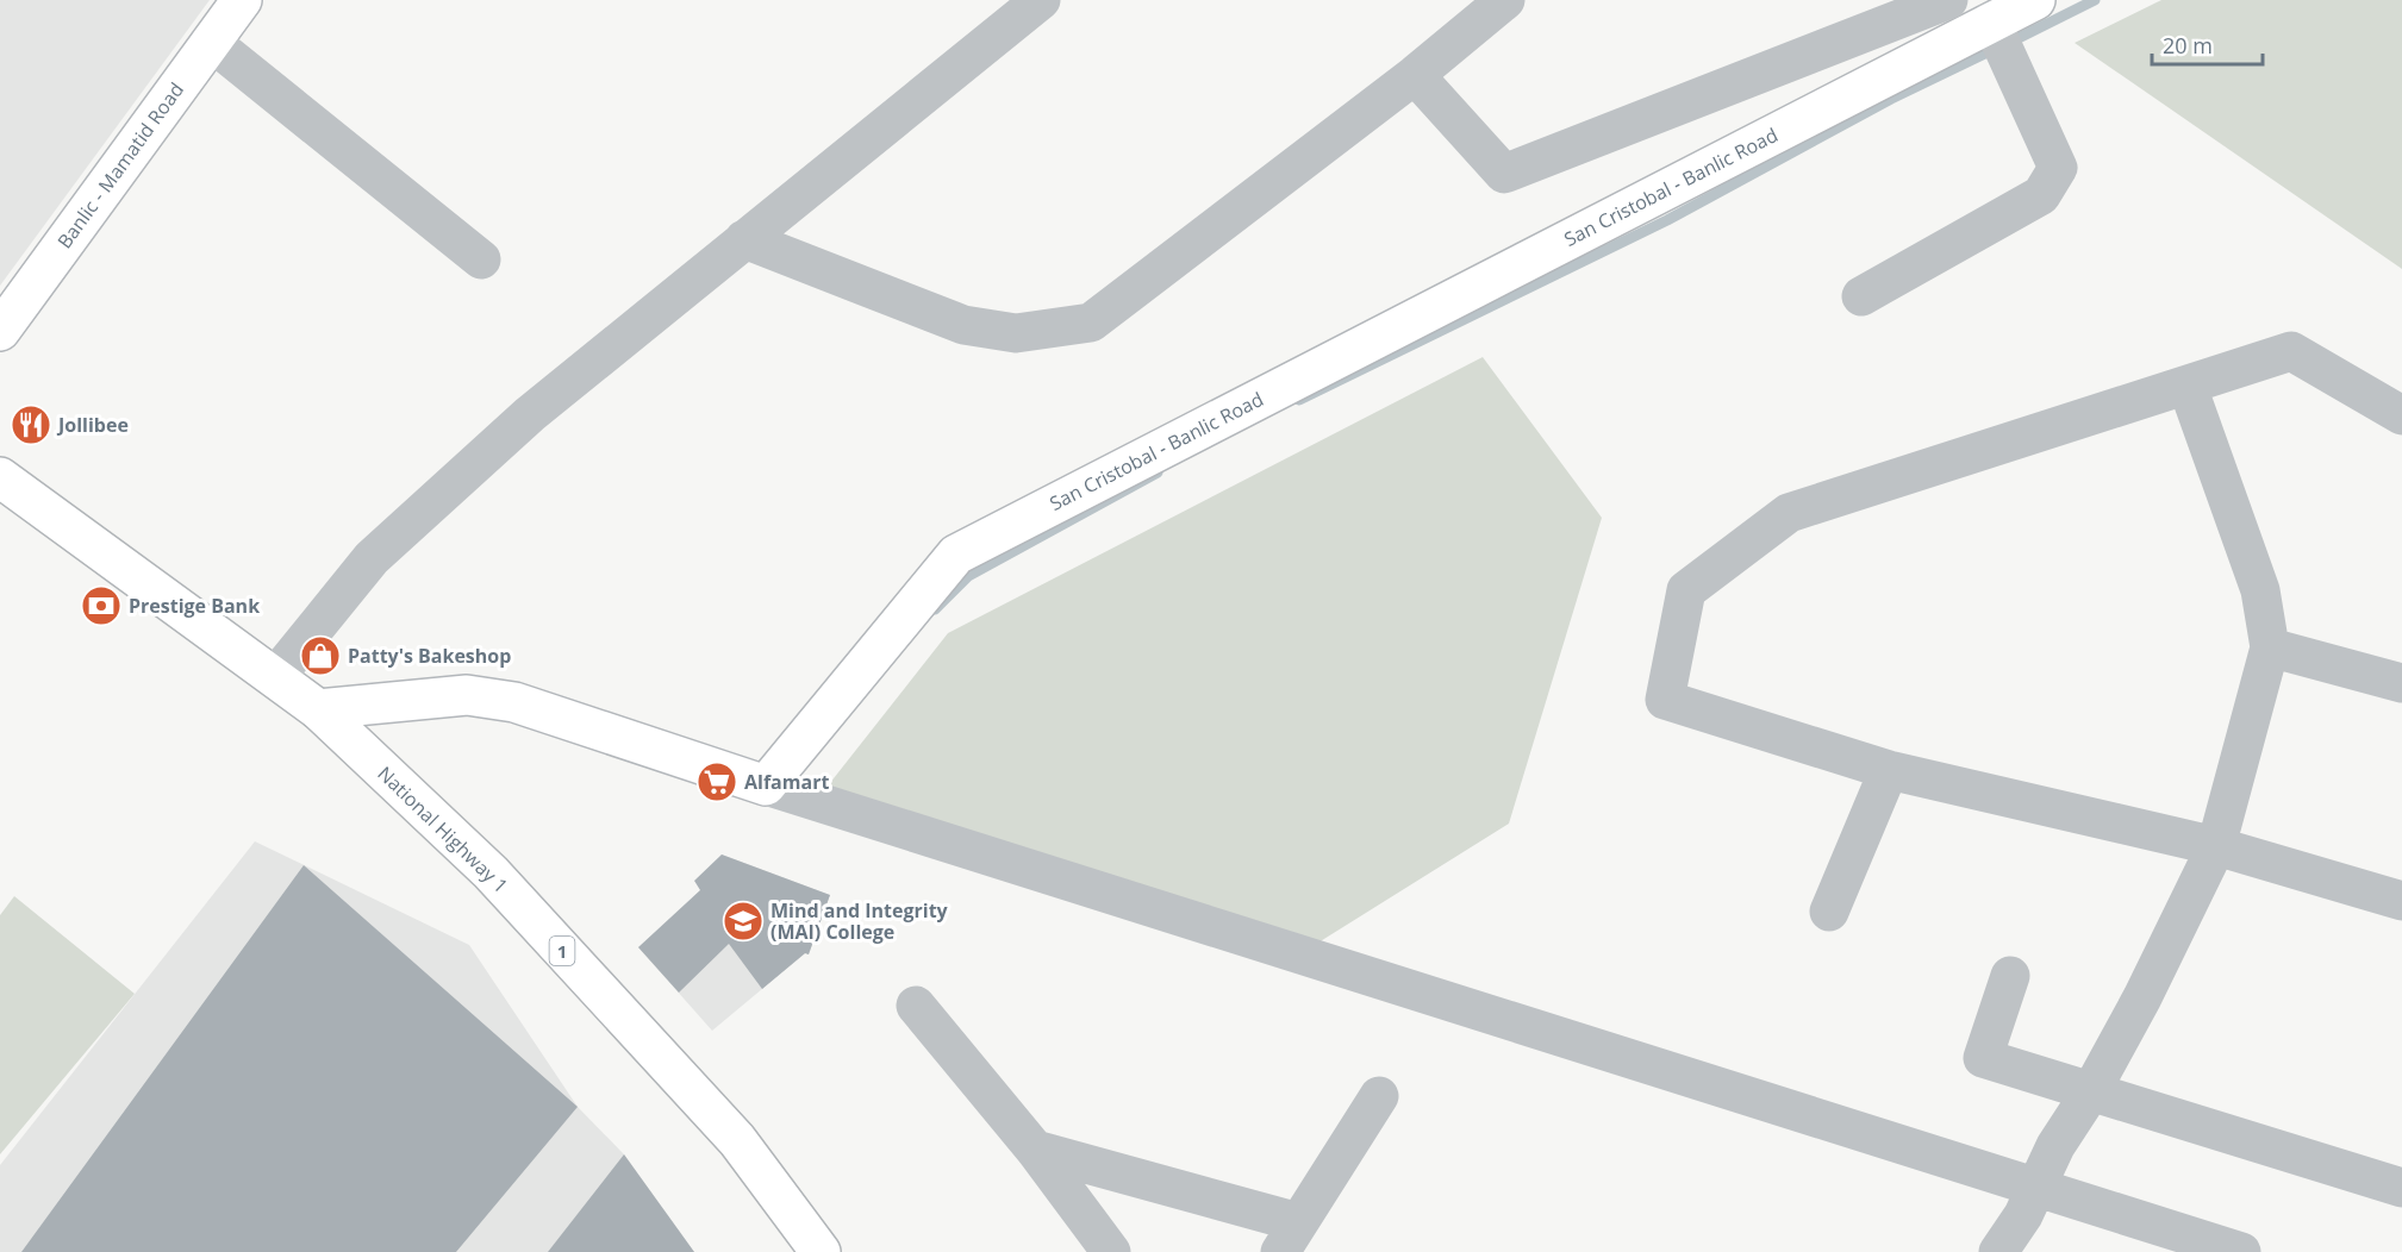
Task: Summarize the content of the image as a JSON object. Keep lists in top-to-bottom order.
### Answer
{
  "streets": {
    "main road": [
      "Banlic - Mamatid Road",
      "San Cristobal - Banlic Road",
      "National Highway 1",
      "1"
    ]
  },
  "places": {
    "restaurant": ["Jollibee"],
    "bank": ["Prestige Bank"],
    "shop": ["Patty's Bakeshop"],
    "supermarket": ["Alfamart"],
    "school or university": ["Mind and Integrity (MAI) College"]
  },
  "scale_bar": "20 m"
}
